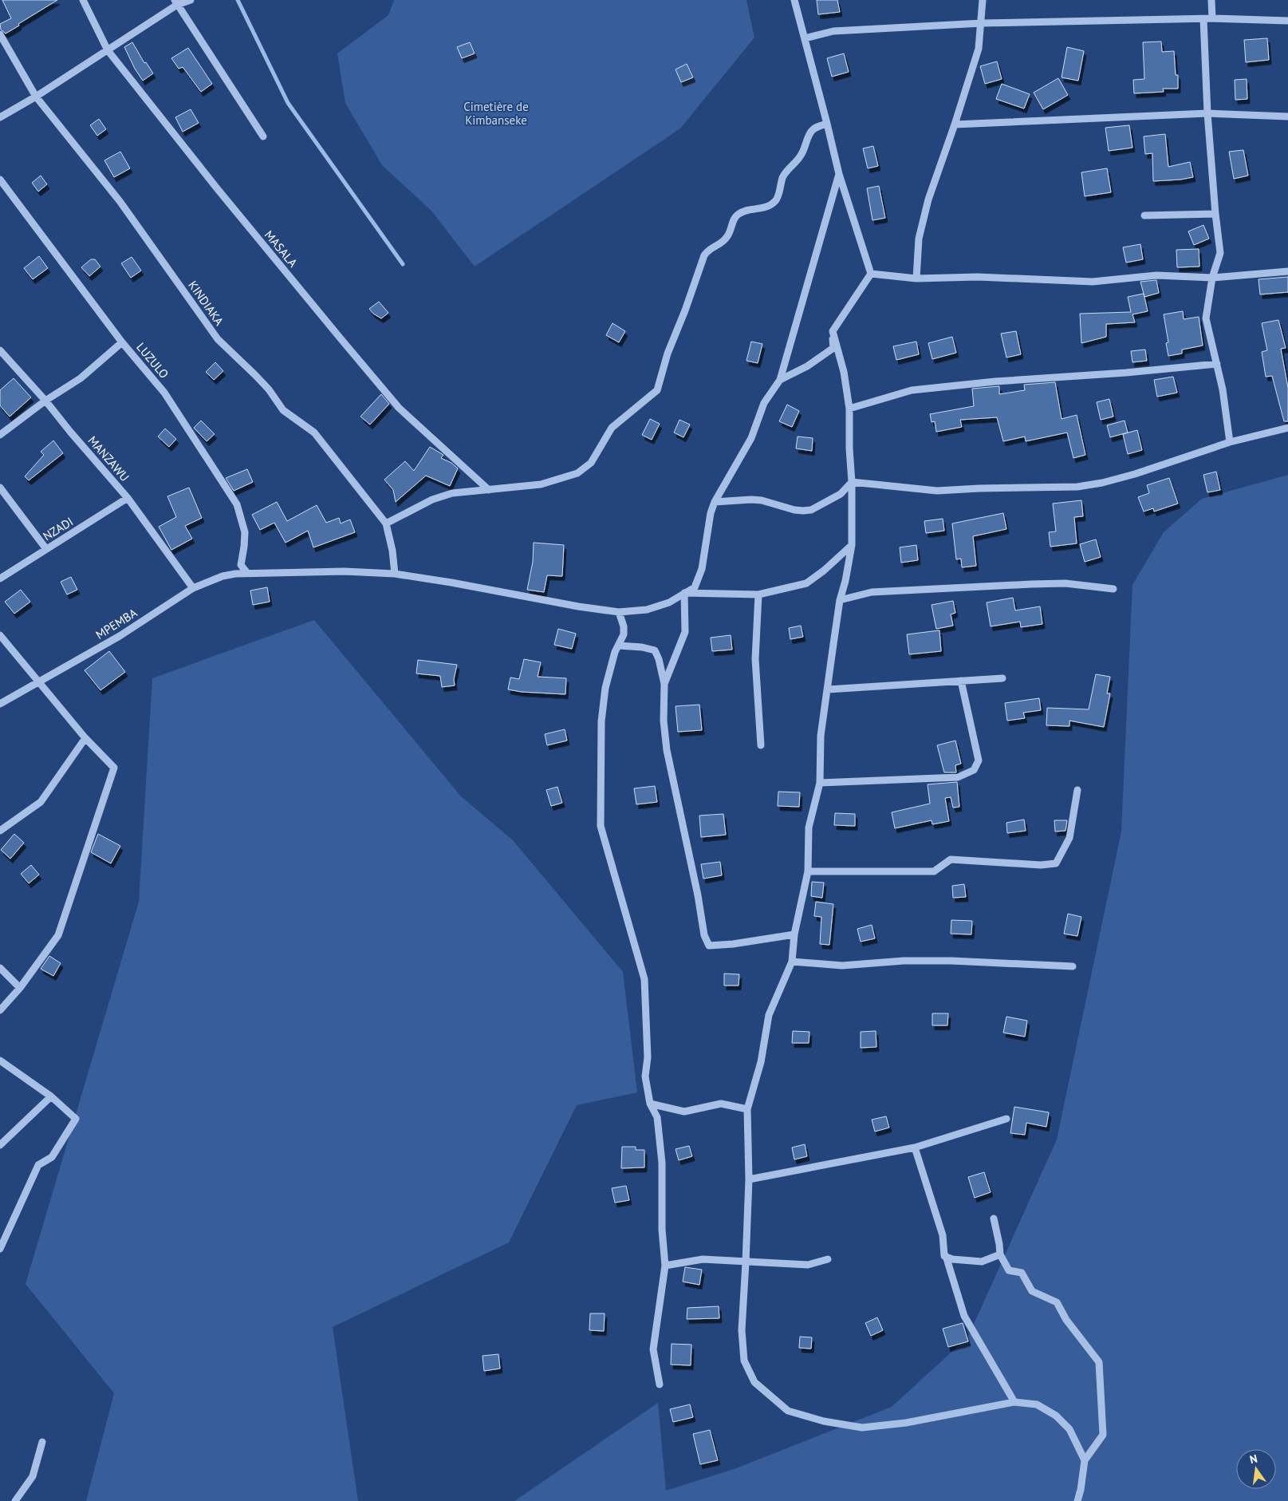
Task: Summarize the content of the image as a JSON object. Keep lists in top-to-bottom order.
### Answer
{
  "streets": {
    "street": [
      "MASALA",
      "KINDIAKA",
      "LUZULO",
      "MANZAWU",
      "NZADI",
      "MPEMBA"
    ]
  },
  "crossings": [
    ["KINDIAKA", "MPEMBA"],
    ["LUZULO", "MPEMBA"],
    ["MANZAWU", "NZADI"],
    ["MANZAWU", "MPEMBA"]
  ],
  "parks": ["Cimetière de Kimbanseke"],
  "north": "top"
}
